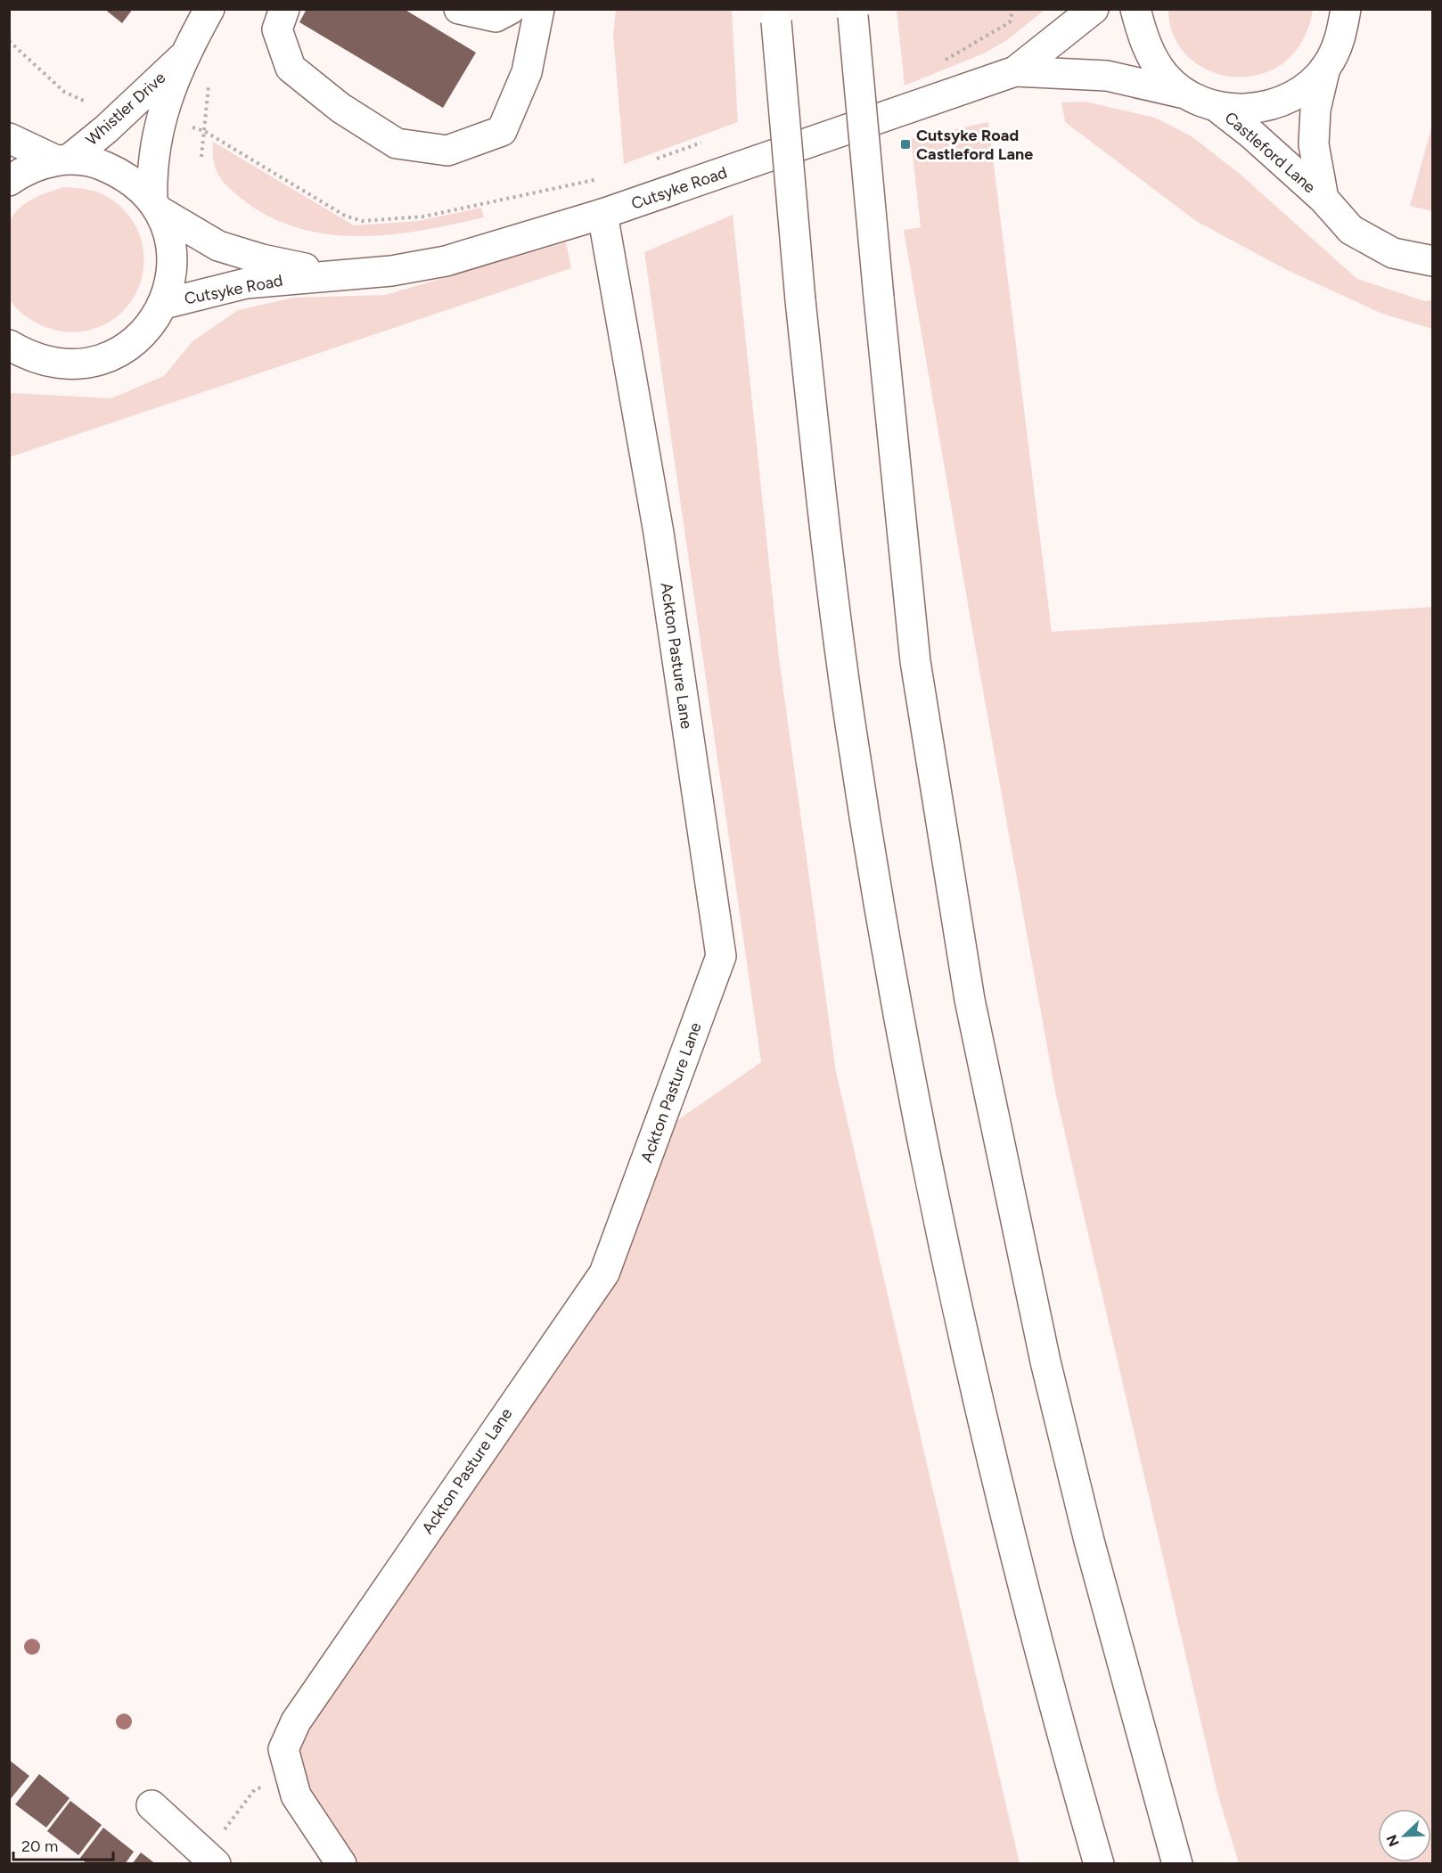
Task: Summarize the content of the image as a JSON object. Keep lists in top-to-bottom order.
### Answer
{
  "streets": {
    "main road": [
      "Whistler Drive",
      "Castleford Lane",
      "Cutsyke Road",
      "Ackton Pasture Lane"
    ]
  },
  "crossings": [
    ["Whistler Drive", "Cutsyke Road"],
    ["Cutsyke Road", "Ackton Pasture Lane"]
  ],
  "places": {
    "transit": ["Cutsyke Road Castleford Lane"]
  },
  "scale_bar": "20 m",
  "north": "bottom left"
}
